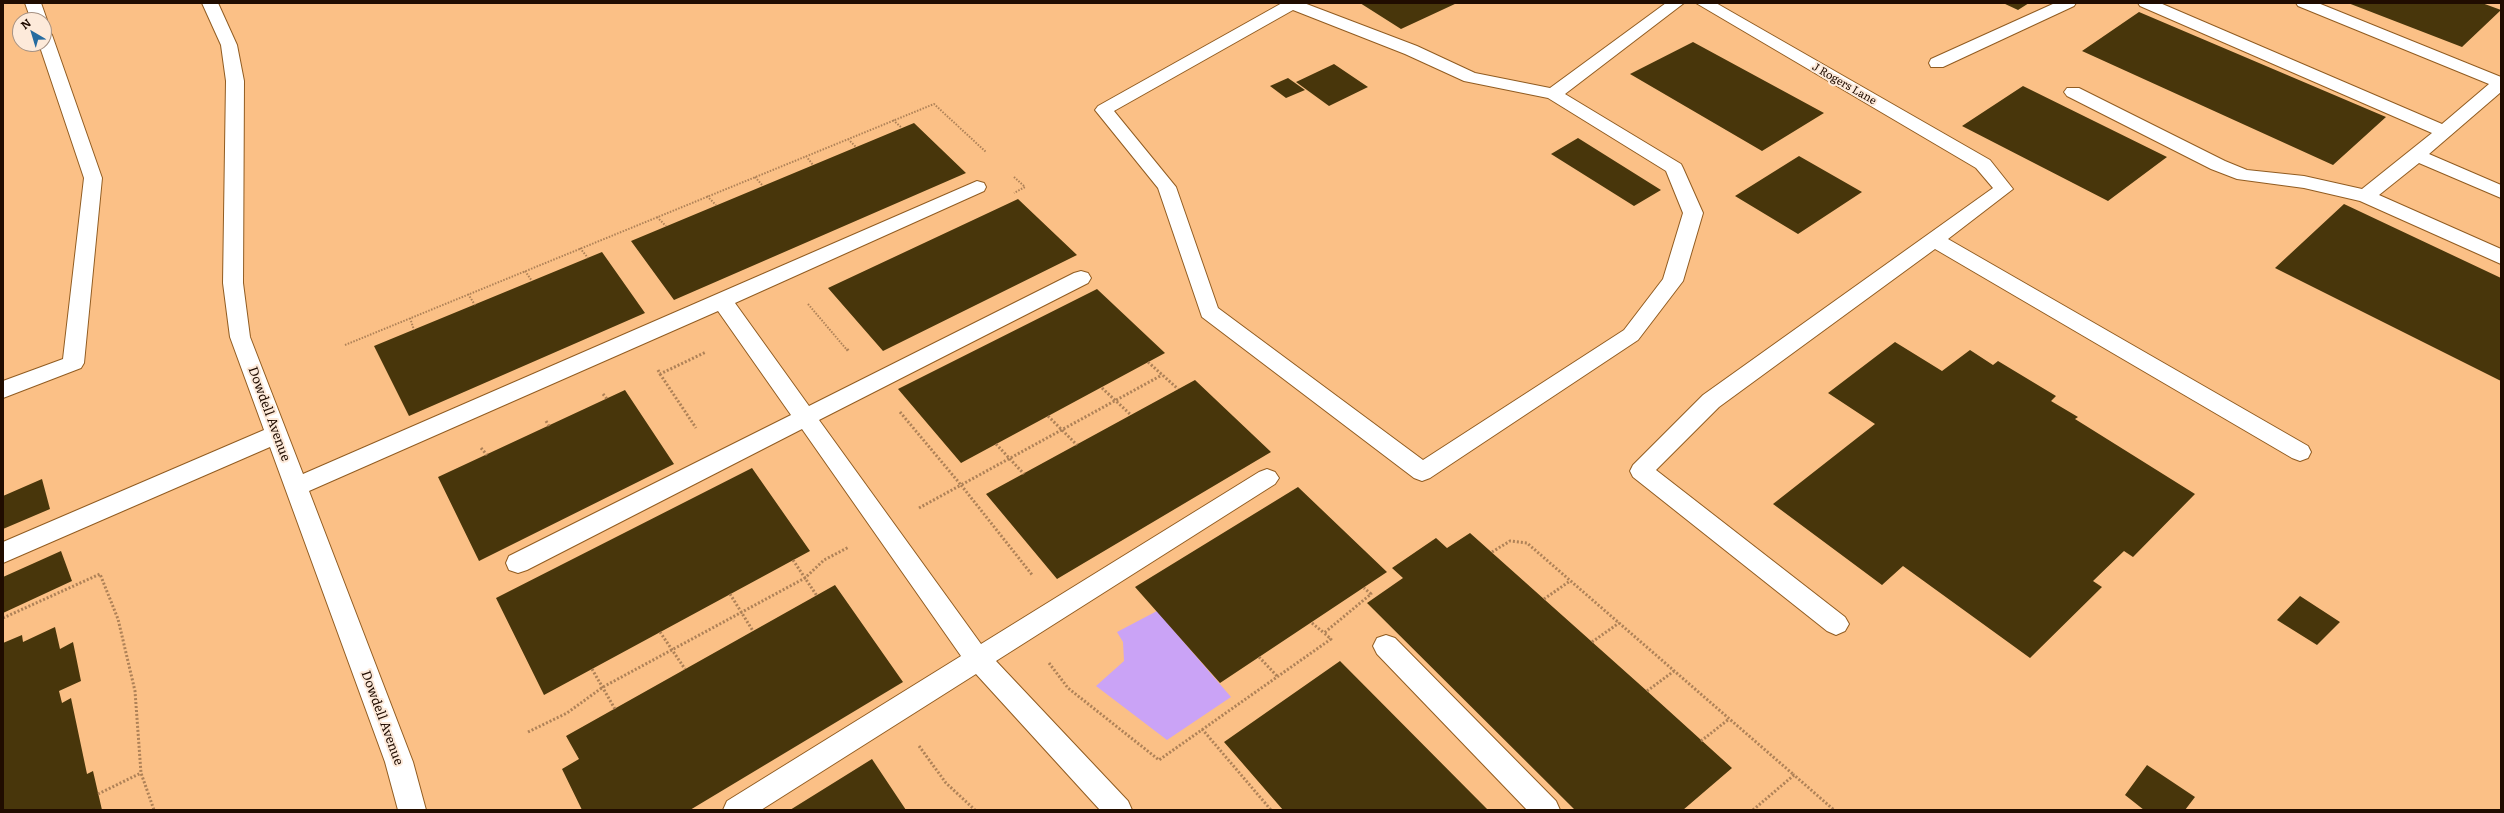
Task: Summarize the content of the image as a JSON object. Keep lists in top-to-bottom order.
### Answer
{
  "streets": {
    "street": ["J Rogers Lane", "Dowdell Avenue"]
  },
  "north": "top left"
}
